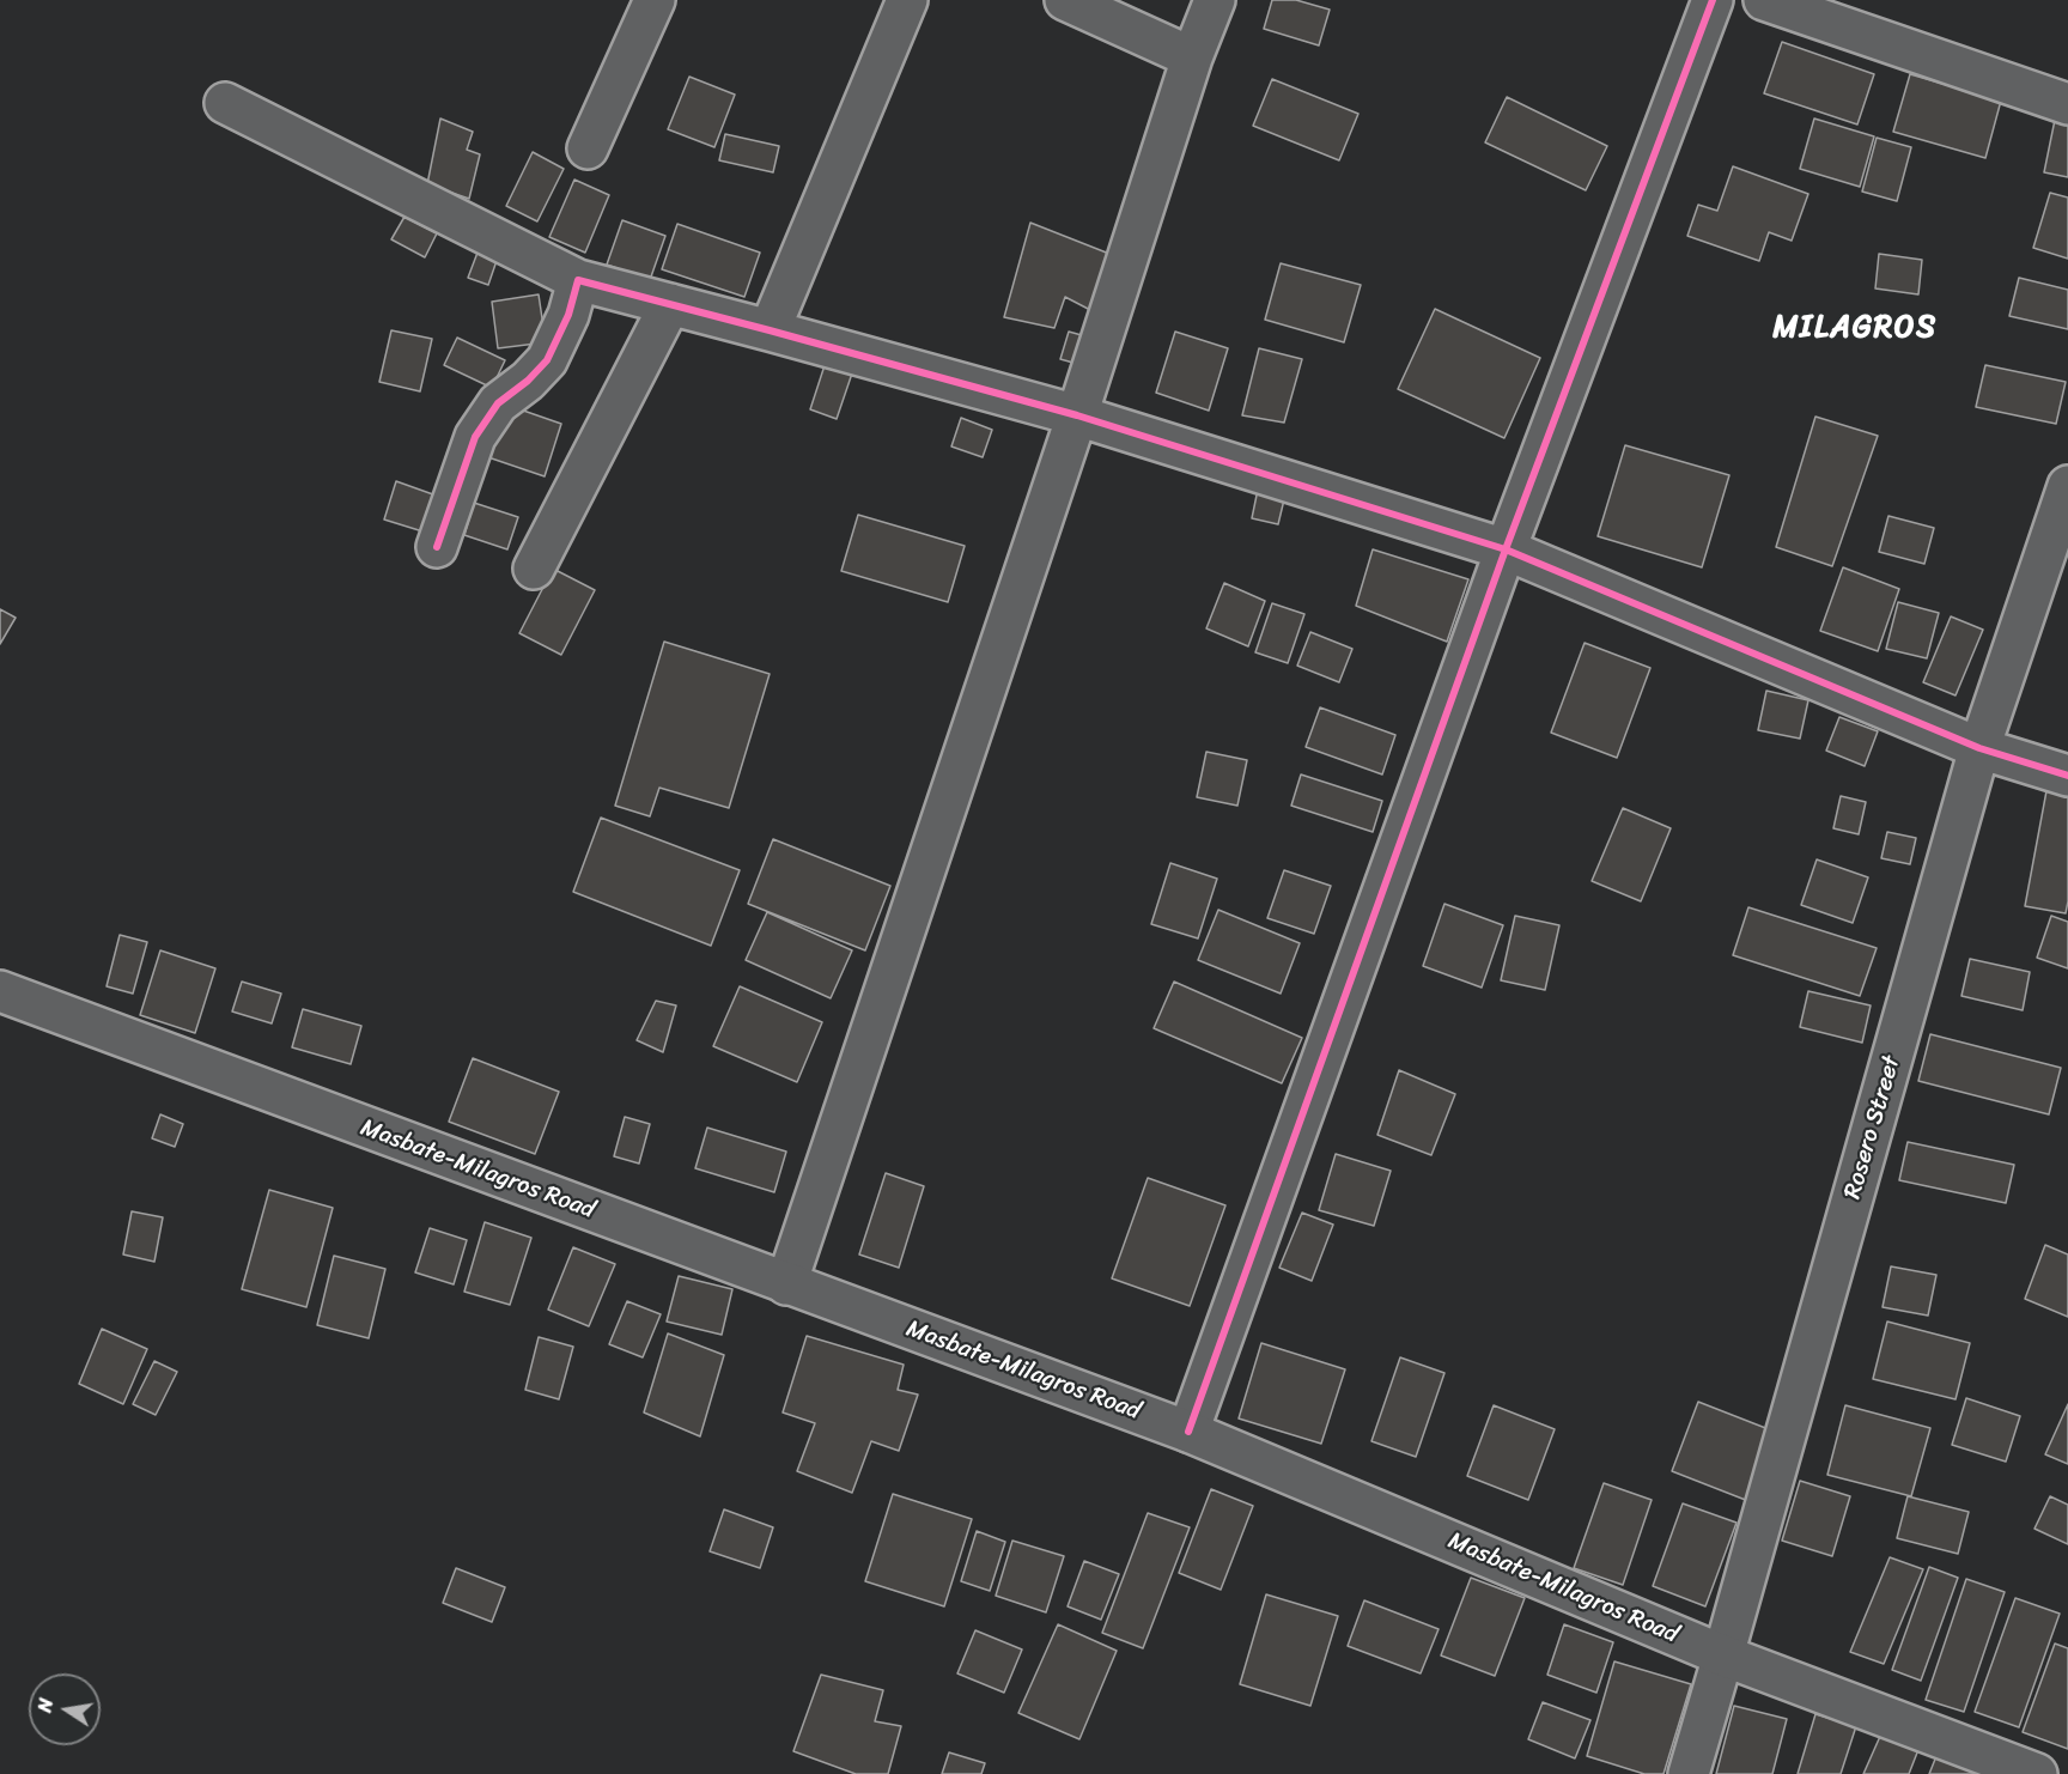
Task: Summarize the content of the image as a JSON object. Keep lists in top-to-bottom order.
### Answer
{
  "streets": {
    "street": ["Rosero Street", "Masbate-Milagros Road"]
  },
  "crossings": [
    ["Rosero Street", "Masbate-Milagros Road"]
  ],
  "districts": ["MILAGROS"],
  "north": "left"
}
